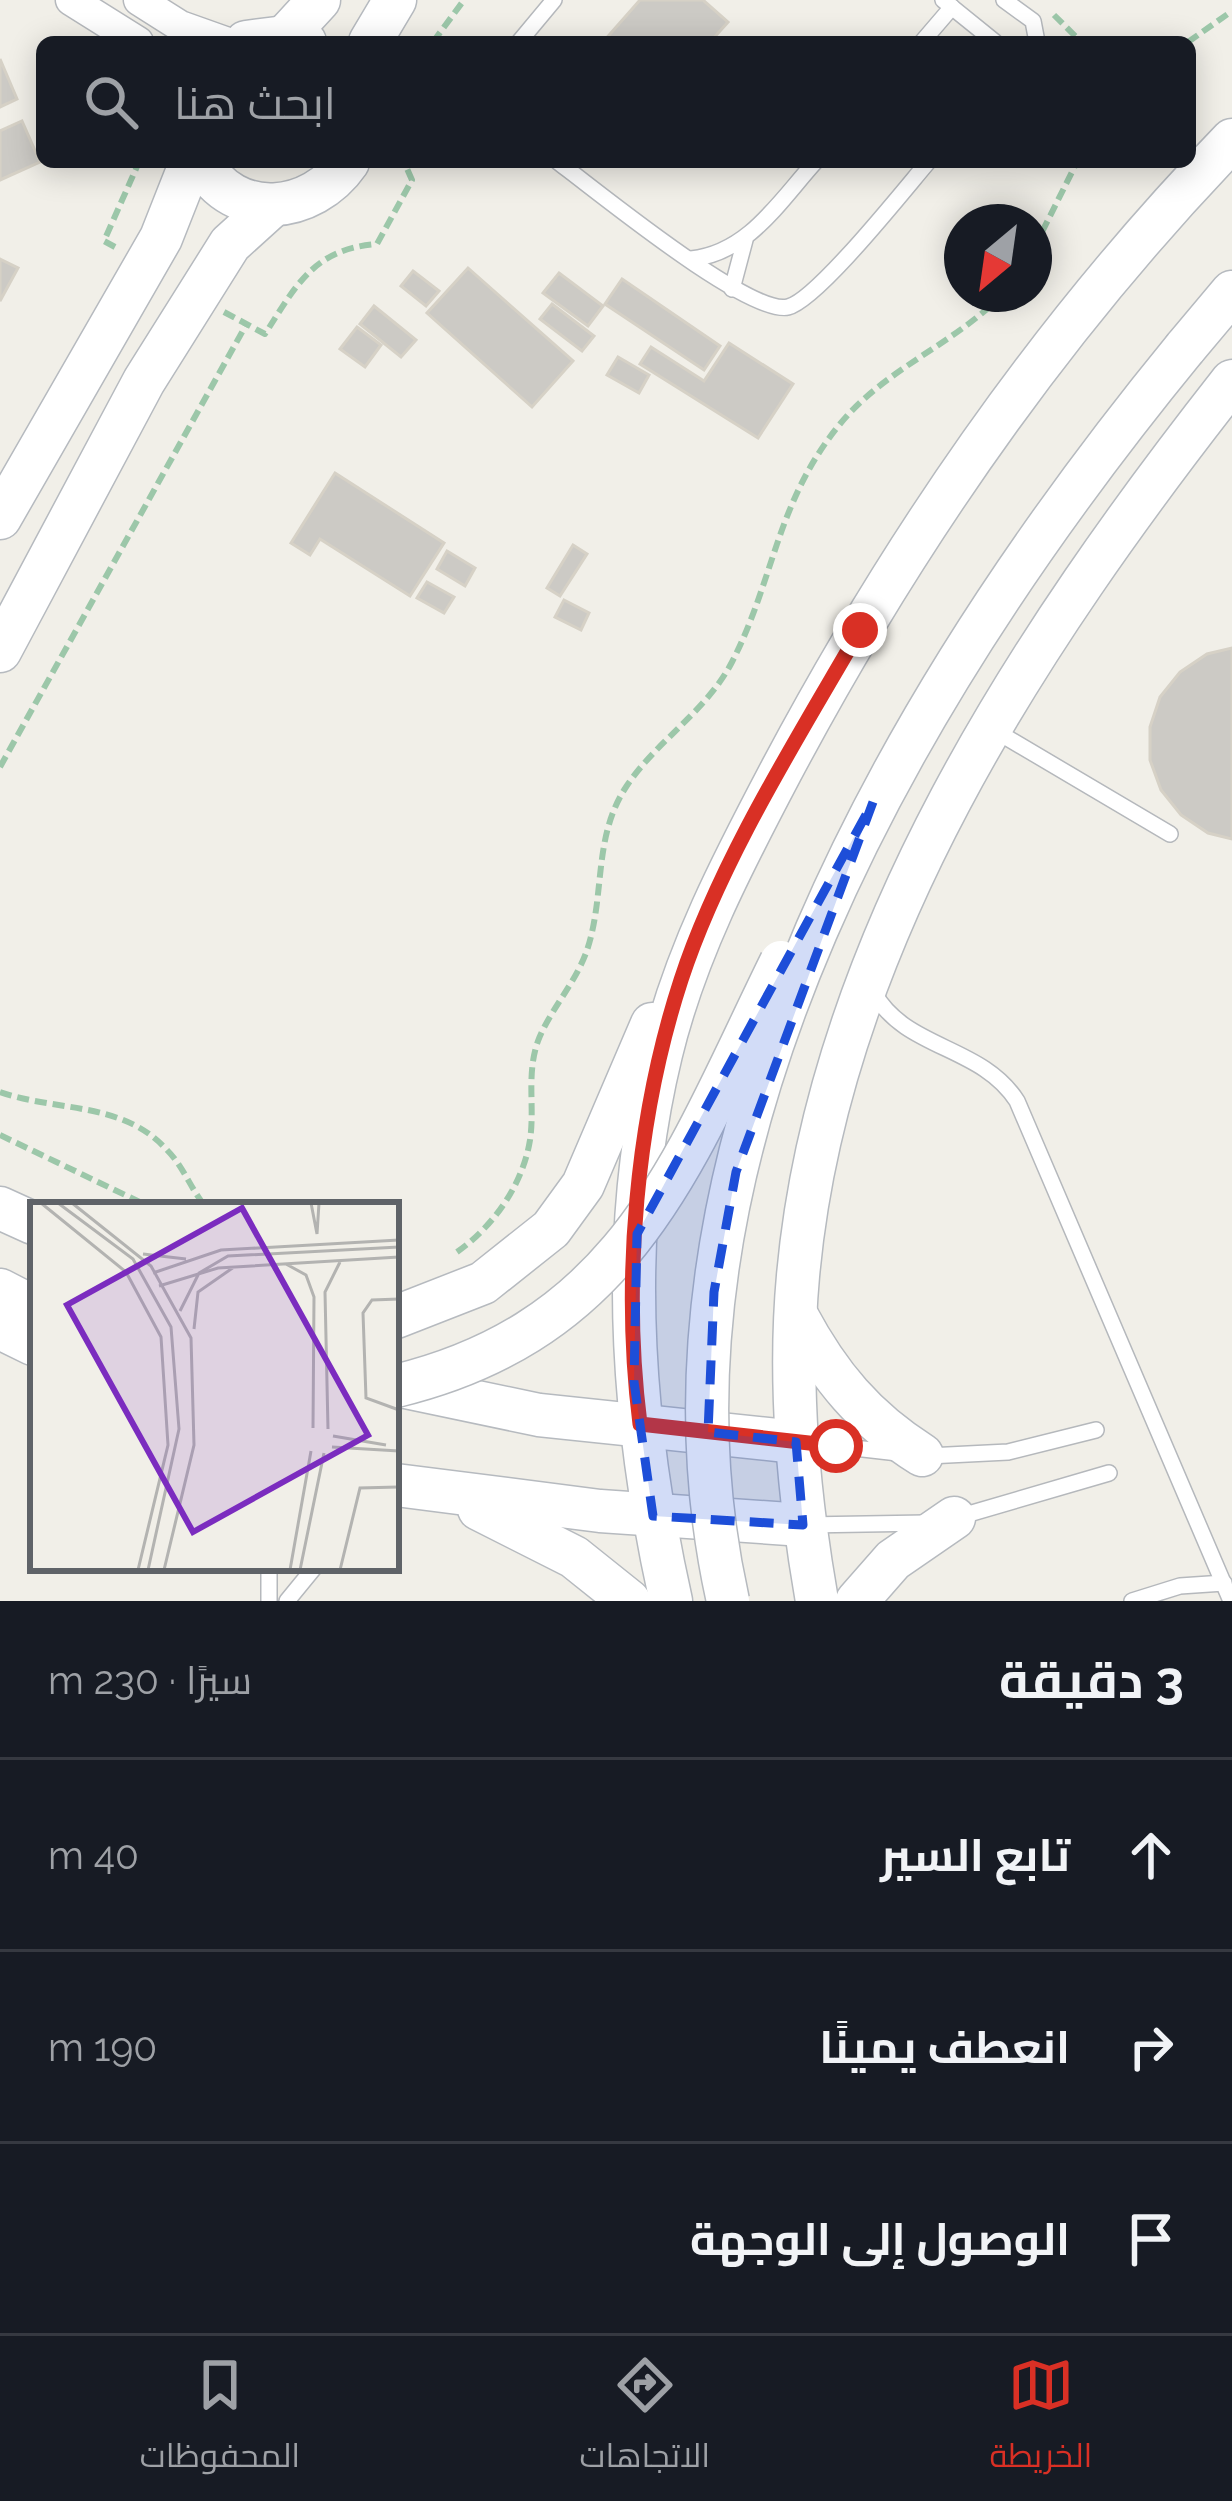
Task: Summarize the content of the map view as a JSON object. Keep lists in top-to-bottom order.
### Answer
{
  "north": "bottom left",
  "page": {
    "search": "ابحث هنا",
    "heading": ["3 دقيقة", "سيرًا · 230 m"],
    "list": [
      ["تابع السير", "40 m"],
      ["انعطف يمينًا", "190 m"],
      "الوصول إلى الوجهة"
    ],
    "nav": ["الخريطة", "الاتجاهات", "المحفوظات"]
  }
}
